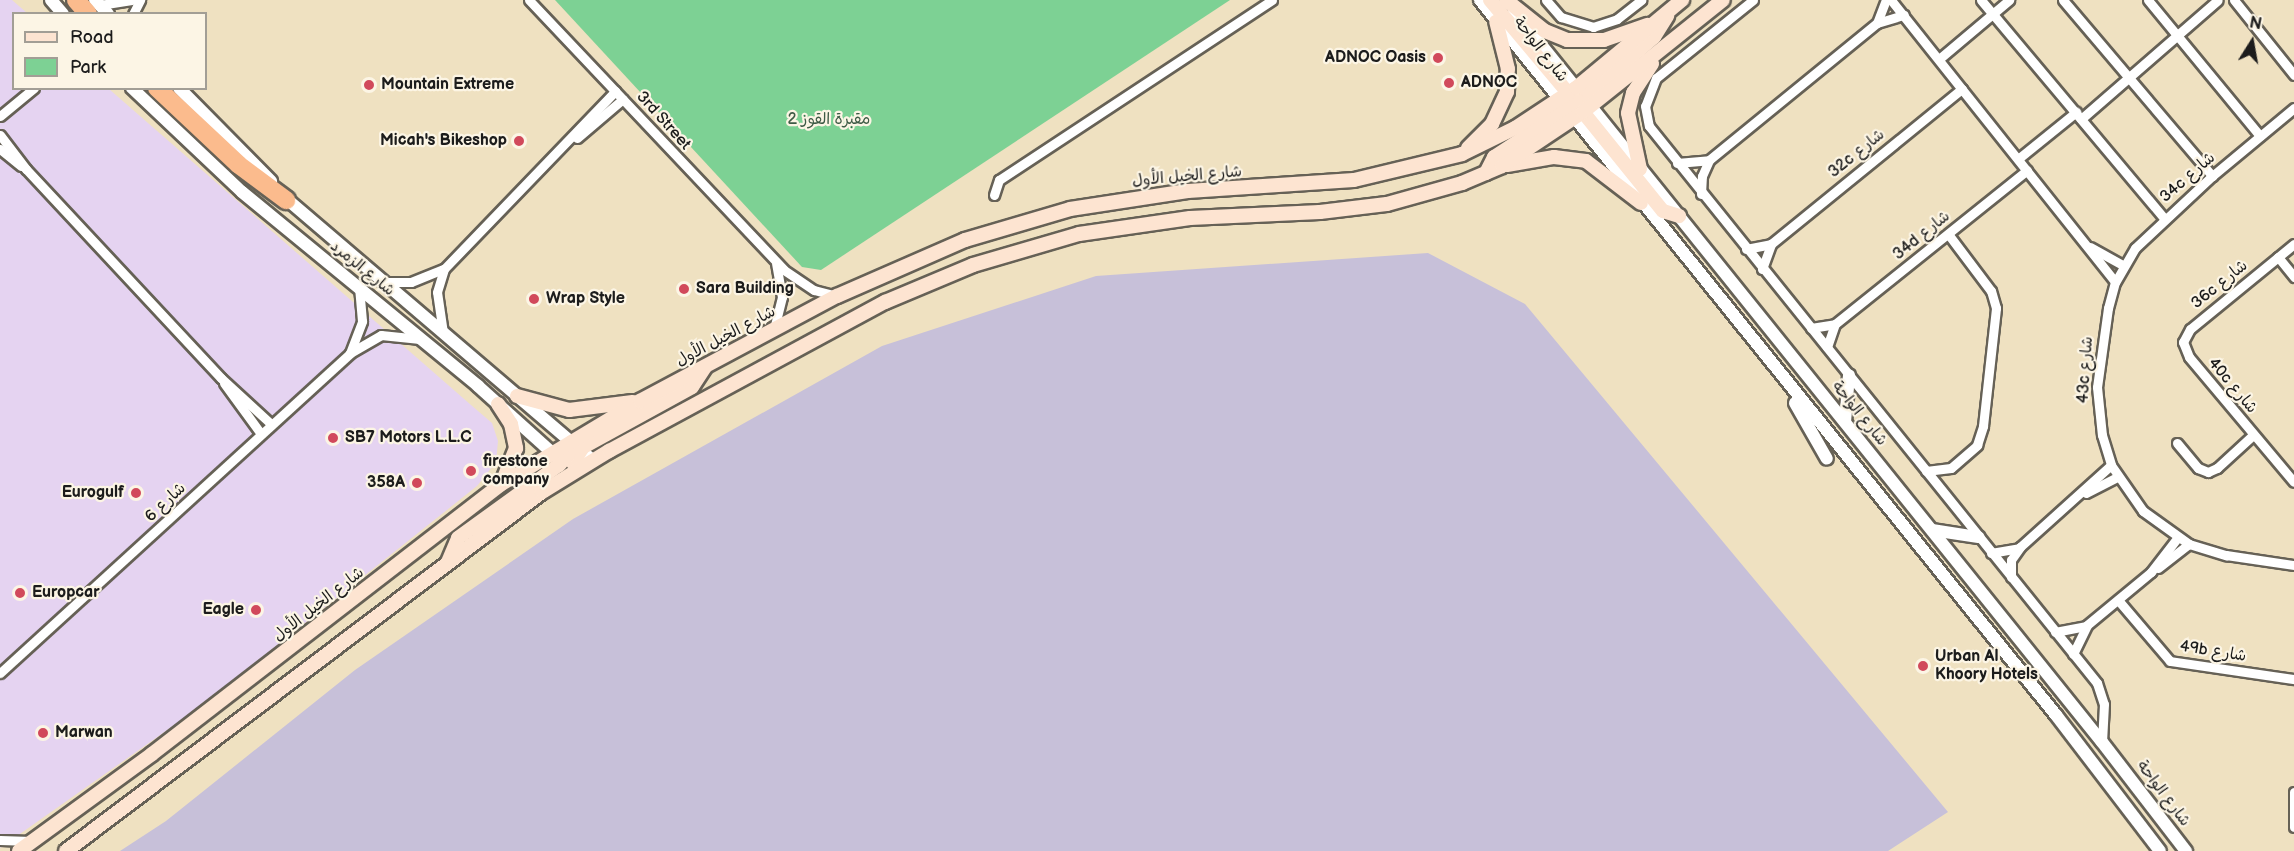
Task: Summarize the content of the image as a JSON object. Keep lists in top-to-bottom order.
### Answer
{
  "streets": {
    "main road": ["شارع الخيل الأول"],
    "street": [
      "شارع الواحة",
      "3rd Street",
      "32c شارع",
      "34c شارع",
      "34d شارع",
      "شارع الزمرد",
      "36c شارع",
      "43c شارع",
      "40c شارع",
      "شارع 6",
      "49b شارع"
    ]
  },
  "crossings": [
    ["شارع الواحة", "شارع الخيل الأول"],
    ["3rd Street", "شارع الخيل الأول"],
    ["شارع الخيل الأول", "شارع الزمرد"],
    ["34c شارع", "43c شارع"],
    ["شارع الزمرد", "شارع 6"],
    ["36c شارع", "40c شارع"]
  ],
  "parks": ["مقبرة القوز 2"],
  "places": [
    "ADNOC Oasis",
    "ADNOC",
    "Mountain Extreme",
    "Micah's Bikeshop",
    "Sara Building",
    "Wrap Style",
    "SB7 Motors L.L.C",
    "firestone company",
    "358A",
    "Eurogulf",
    "Europcar",
    "Eagle",
    "Urban Al Khoory Hotels",
    "Marwan"
  ],
  "legend": ["Road", "Park"],
  "north": "top"
}
